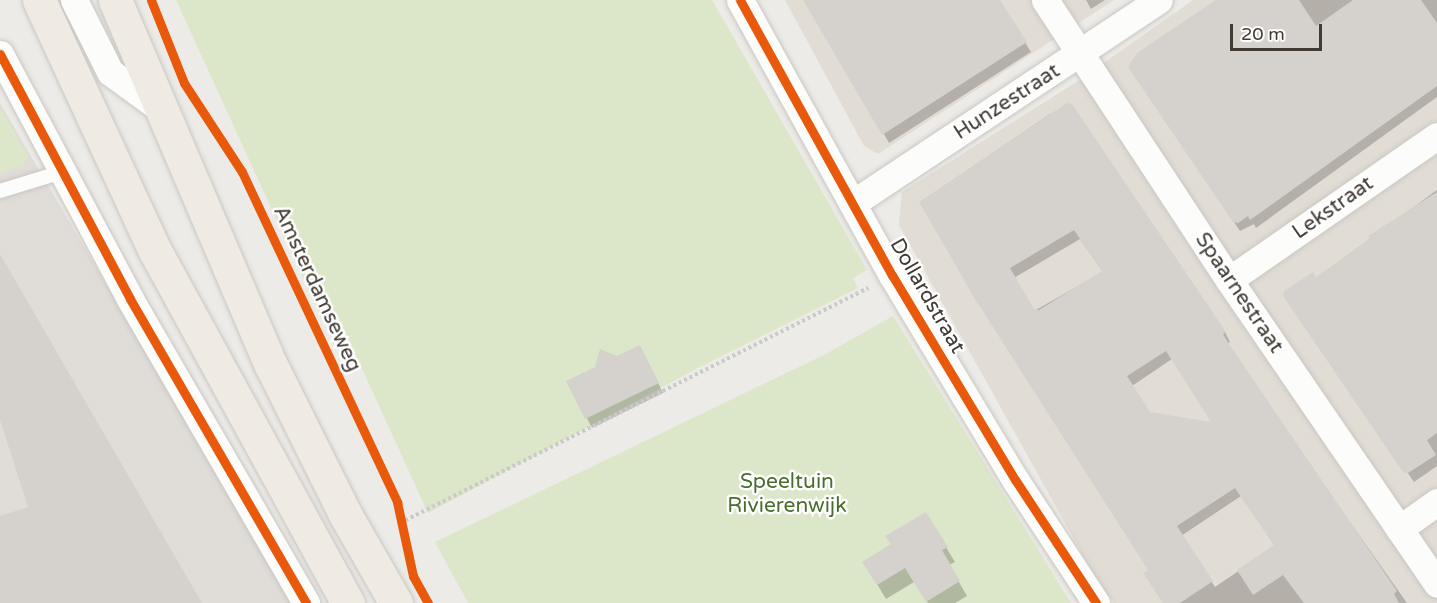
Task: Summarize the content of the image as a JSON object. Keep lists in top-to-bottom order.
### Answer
{
  "streets": {
    "street": [
      "Hunzestraat",
      "Lekstraat",
      "Spaarnestraat",
      "Dollardstraat"
    ],
    "cycle path": ["Amsterdamseweg"]
  },
  "crossings": [
    ["Hunzestraat", "Spaarnestraat"],
    ["Hunzestraat", "Dollardstraat"],
    ["Lekstraat", "Spaarnestraat"]
  ],
  "parks": ["Speeltuin Rivierenwijk"],
  "scale_bar": "20 m"
}
